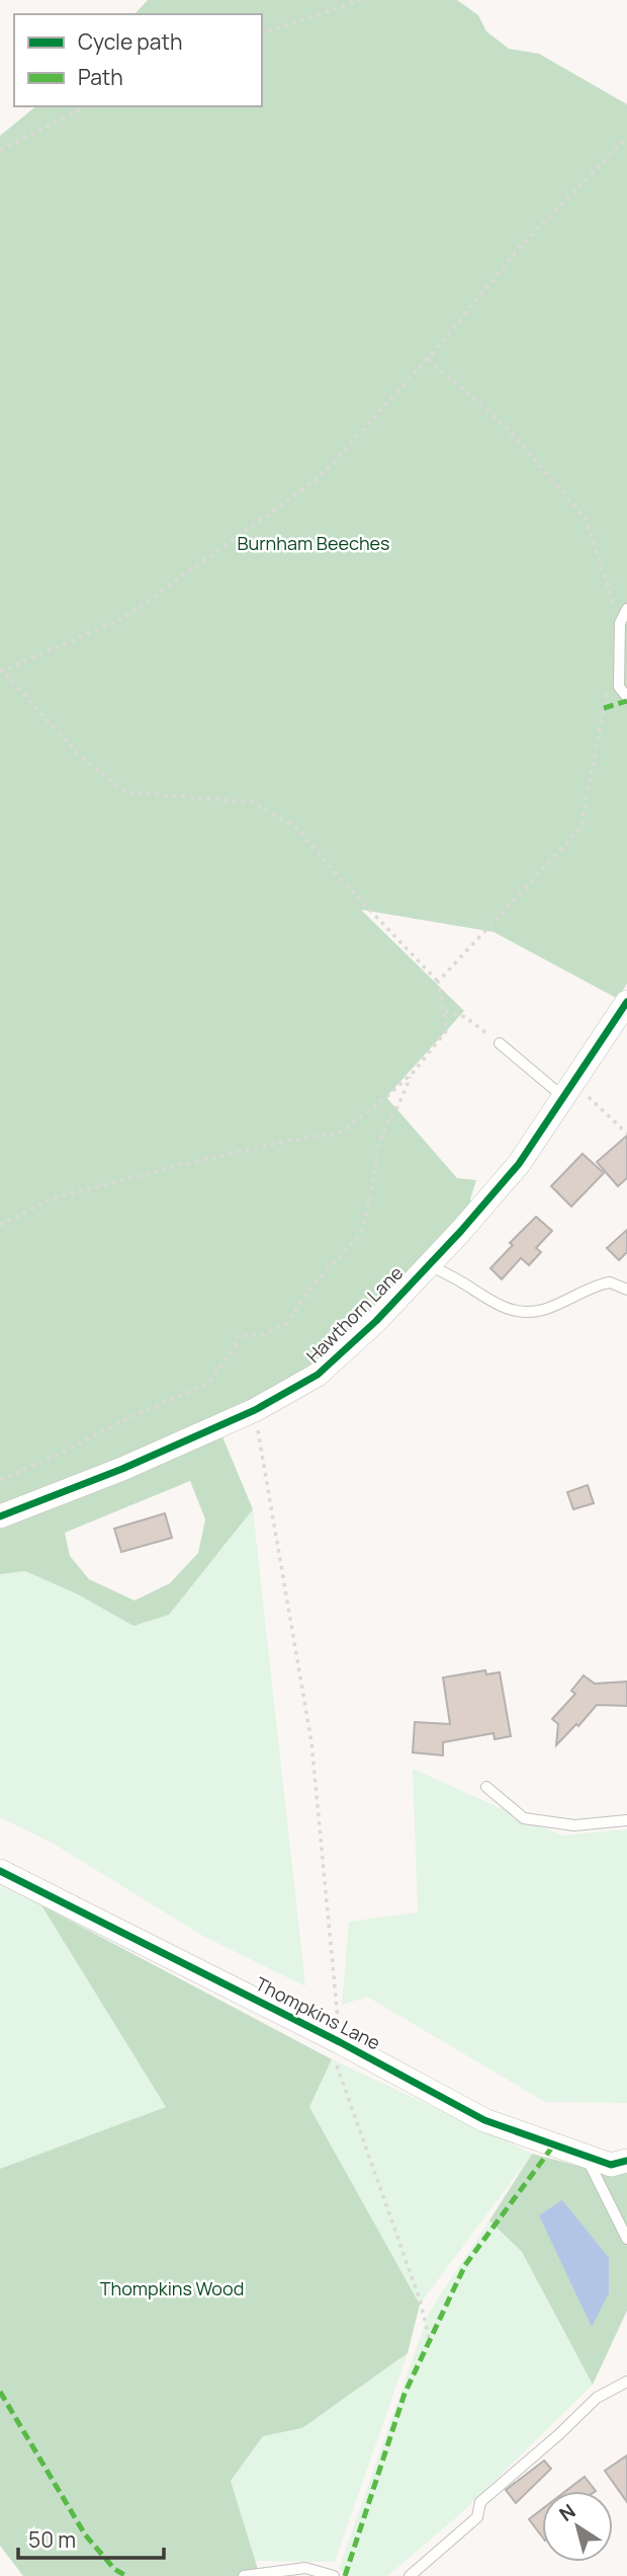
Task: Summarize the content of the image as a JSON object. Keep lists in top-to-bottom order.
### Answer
{
  "streets": {
    "street": ["Hawthorn Lane", "Thompkins Lane"]
  },
  "parks": ["Burnham Beeches", "Thompkins Wood"],
  "legend": ["Cycle path", "Path"],
  "scale_bar": "50 m",
  "north": "top left"
}
